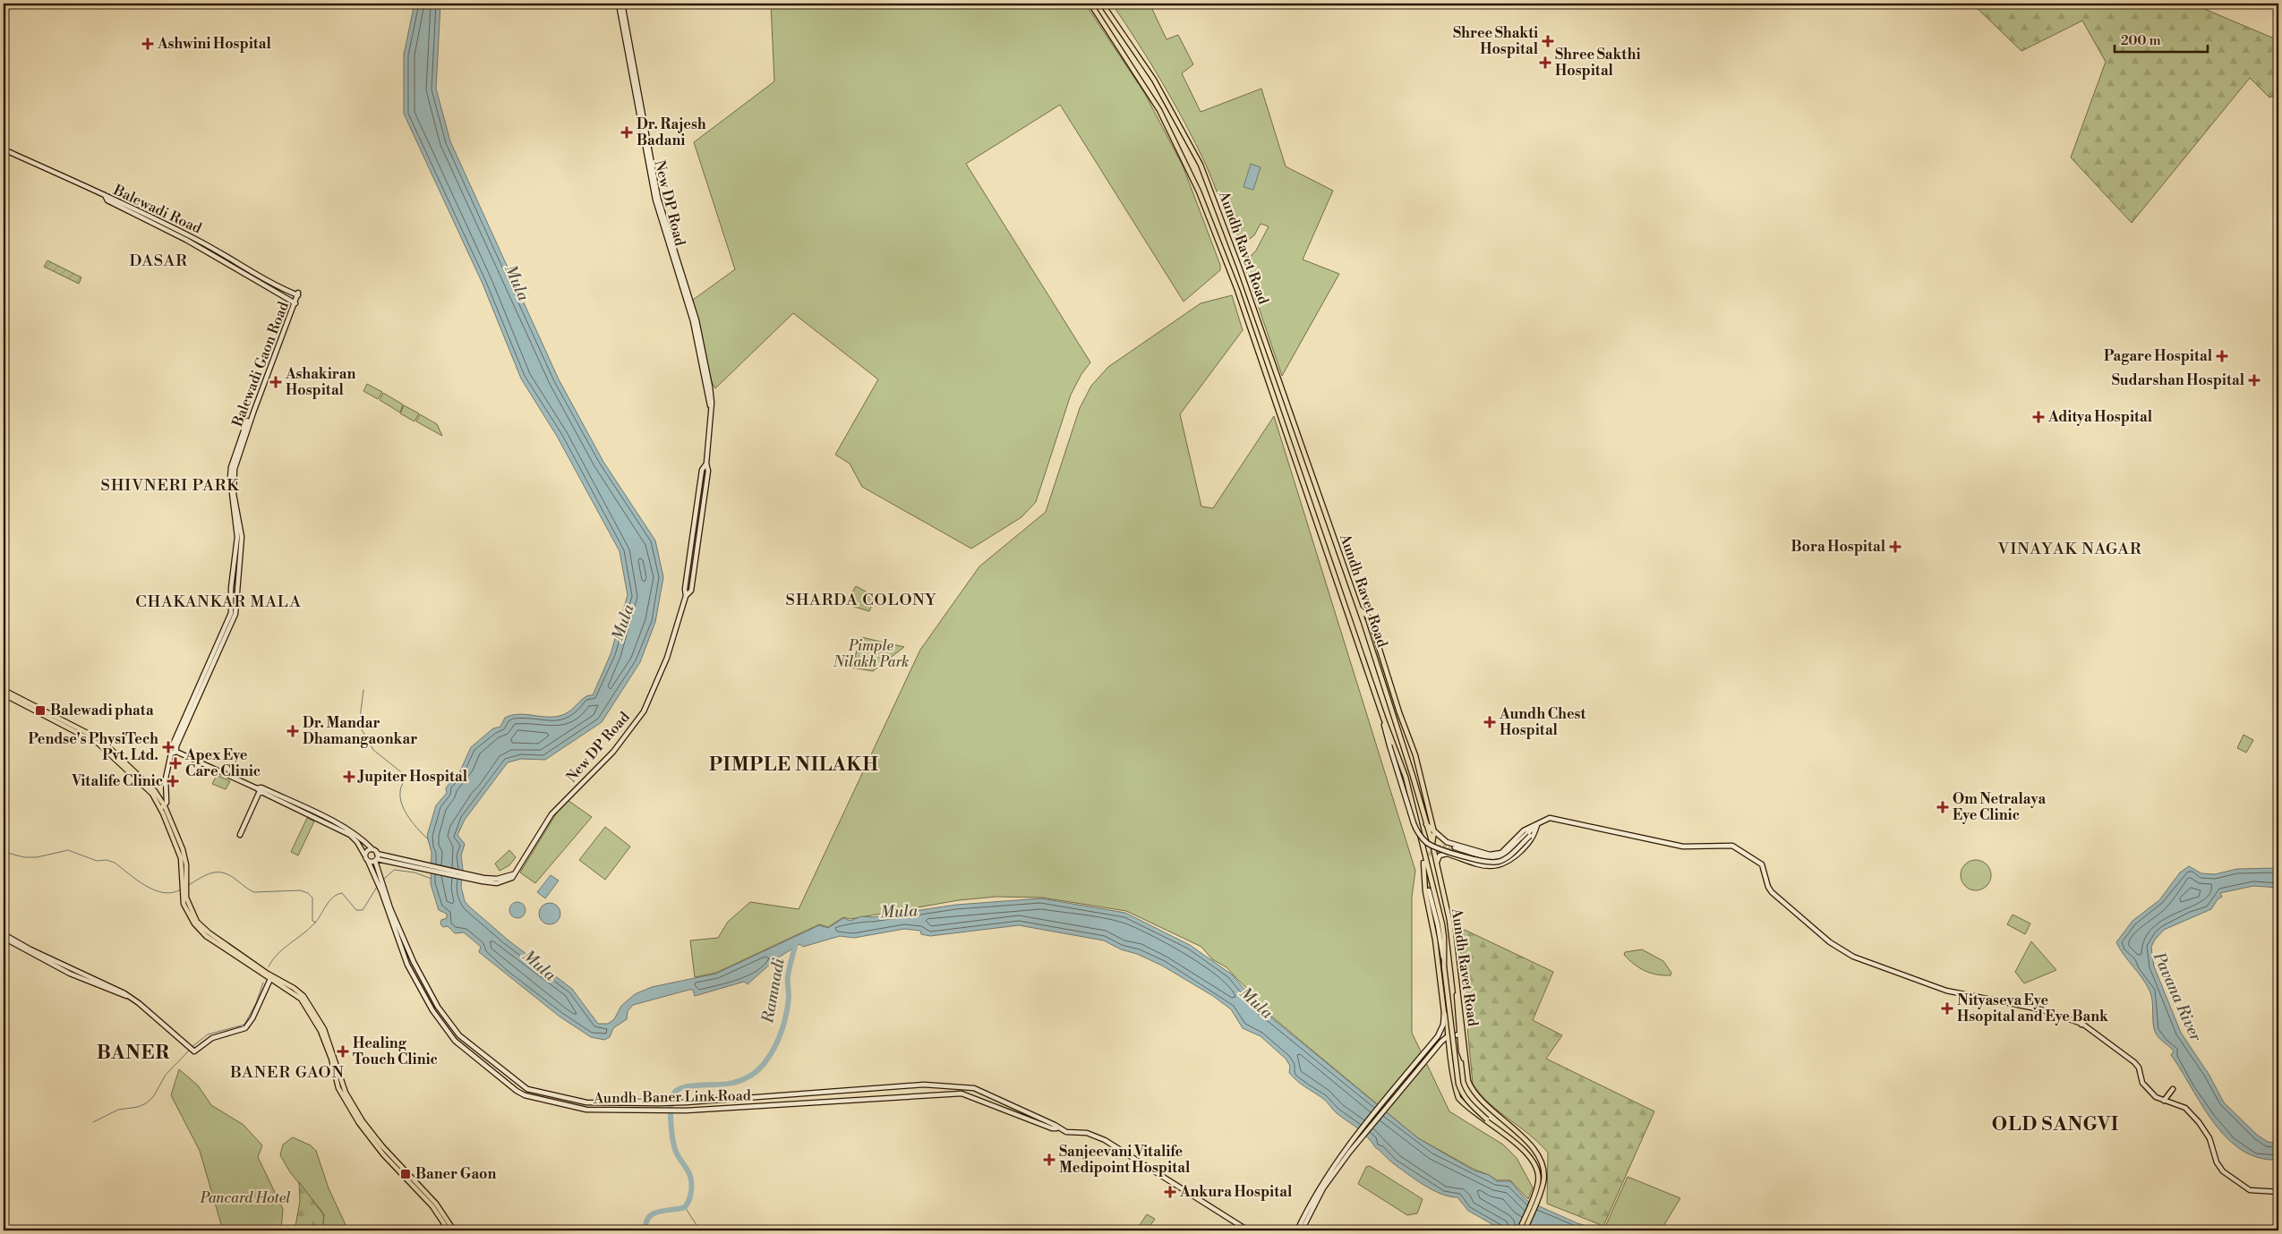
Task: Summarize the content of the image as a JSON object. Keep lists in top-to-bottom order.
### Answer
{
  "streets": {
    "main road": [
      "New DP Road",
      "Balewadi Road",
      "Aundh Ravet Road",
      "Balewadi Gaon Road",
      "Aundh-Baner Link Road"
    ]
  },
  "crossings": [
    ["Balewadi Road", "Balewadi Gaon Road"]
  ],
  "districts": [
    "DASAR",
    "SHIVNERI PARK",
    "VINAYAK NAGAR",
    "SHARDA COLONY",
    "CHAKANKAR MALA",
    "PIMPLE NILAKH",
    "BANER",
    "BANER GAON",
    "OLD SANGVI"
  ],
  "water": ["Mula", "Ramnadi", "Pavana River"],
  "parks": ["Pimple Nilakh Park", "Pancard Hotel"],
  "places": {
    "health": [
      "Shree Shakti Hospital",
      "Ashwini Hospital",
      "Shree Sakthi Hospital",
      "Dr. Rajesh Badani",
      "Pagare Hospital",
      "Sudarshan Hospital",
      "Ashakiran Hospital",
      "Aditya Hospital",
      "Bora Hospital",
      "Aundh Chest Hospital",
      "Dr. Mandar Dhamangaonkar",
      "Pendse's PhysiTech Pvt. Ltd.",
      "Apex Eye Care Clinic",
      "Jupiter Hospital",
      "Vitalife Clinic",
      "Om Netralaya Eye Clinic",
      "Nityaseva Eye Hsopital and Eye Bank",
      "Healing Touch Clinic",
      "Sanjeevani Vitalife Medipoint Hospital",
      "Ankura Hospital"
    ],
    "transit": ["Balewadi phata", "Baner Gaon"]
  },
  "scale_bar": "200 m"
}
